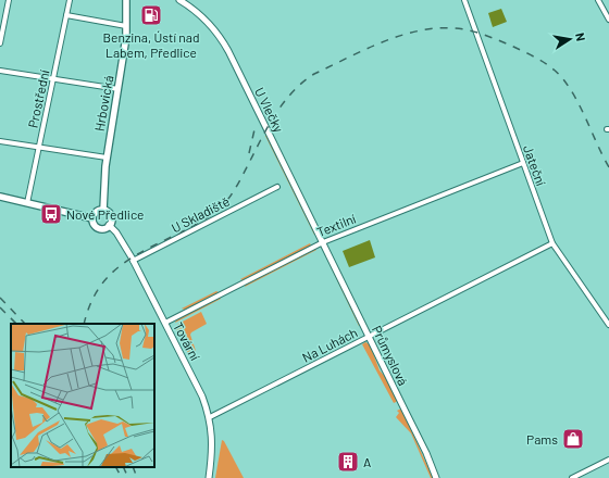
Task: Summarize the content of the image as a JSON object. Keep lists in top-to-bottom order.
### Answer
{
  "streets": {
    "main road": ["Hrbovická"],
    "street": [
      "Prostřední",
      "U Vlečky",
      "Jateční",
      "U Skladiště",
      "Textilní",
      "Tovární",
      "Na Luhách",
      "Průmyslová"
    ]
  },
  "crossings": [
    ["Hrbovická", "Tovární"],
    ["U Vlečky", "Textilní"],
    ["U Vlečky", "Průmyslová"],
    ["Jateční", "Textilní"],
    ["Jateční", "Na Luhách"],
    ["U Skladiště", "Tovární"],
    ["Textilní", "Tovární"],
    ["Textilní", "Průmyslová"],
    ["Tovární", "Na Luhách"],
    ["Na Luhách", "Průmyslová"]
  ],
  "places": {
    "fuel station": ["Benzina, Ústí nad Labem, Předlice"],
    "bus stop": ["Nové Předlice"],
    "shop": ["Pams"],
    "building": ["A"]
  },
  "north": "right"
}
